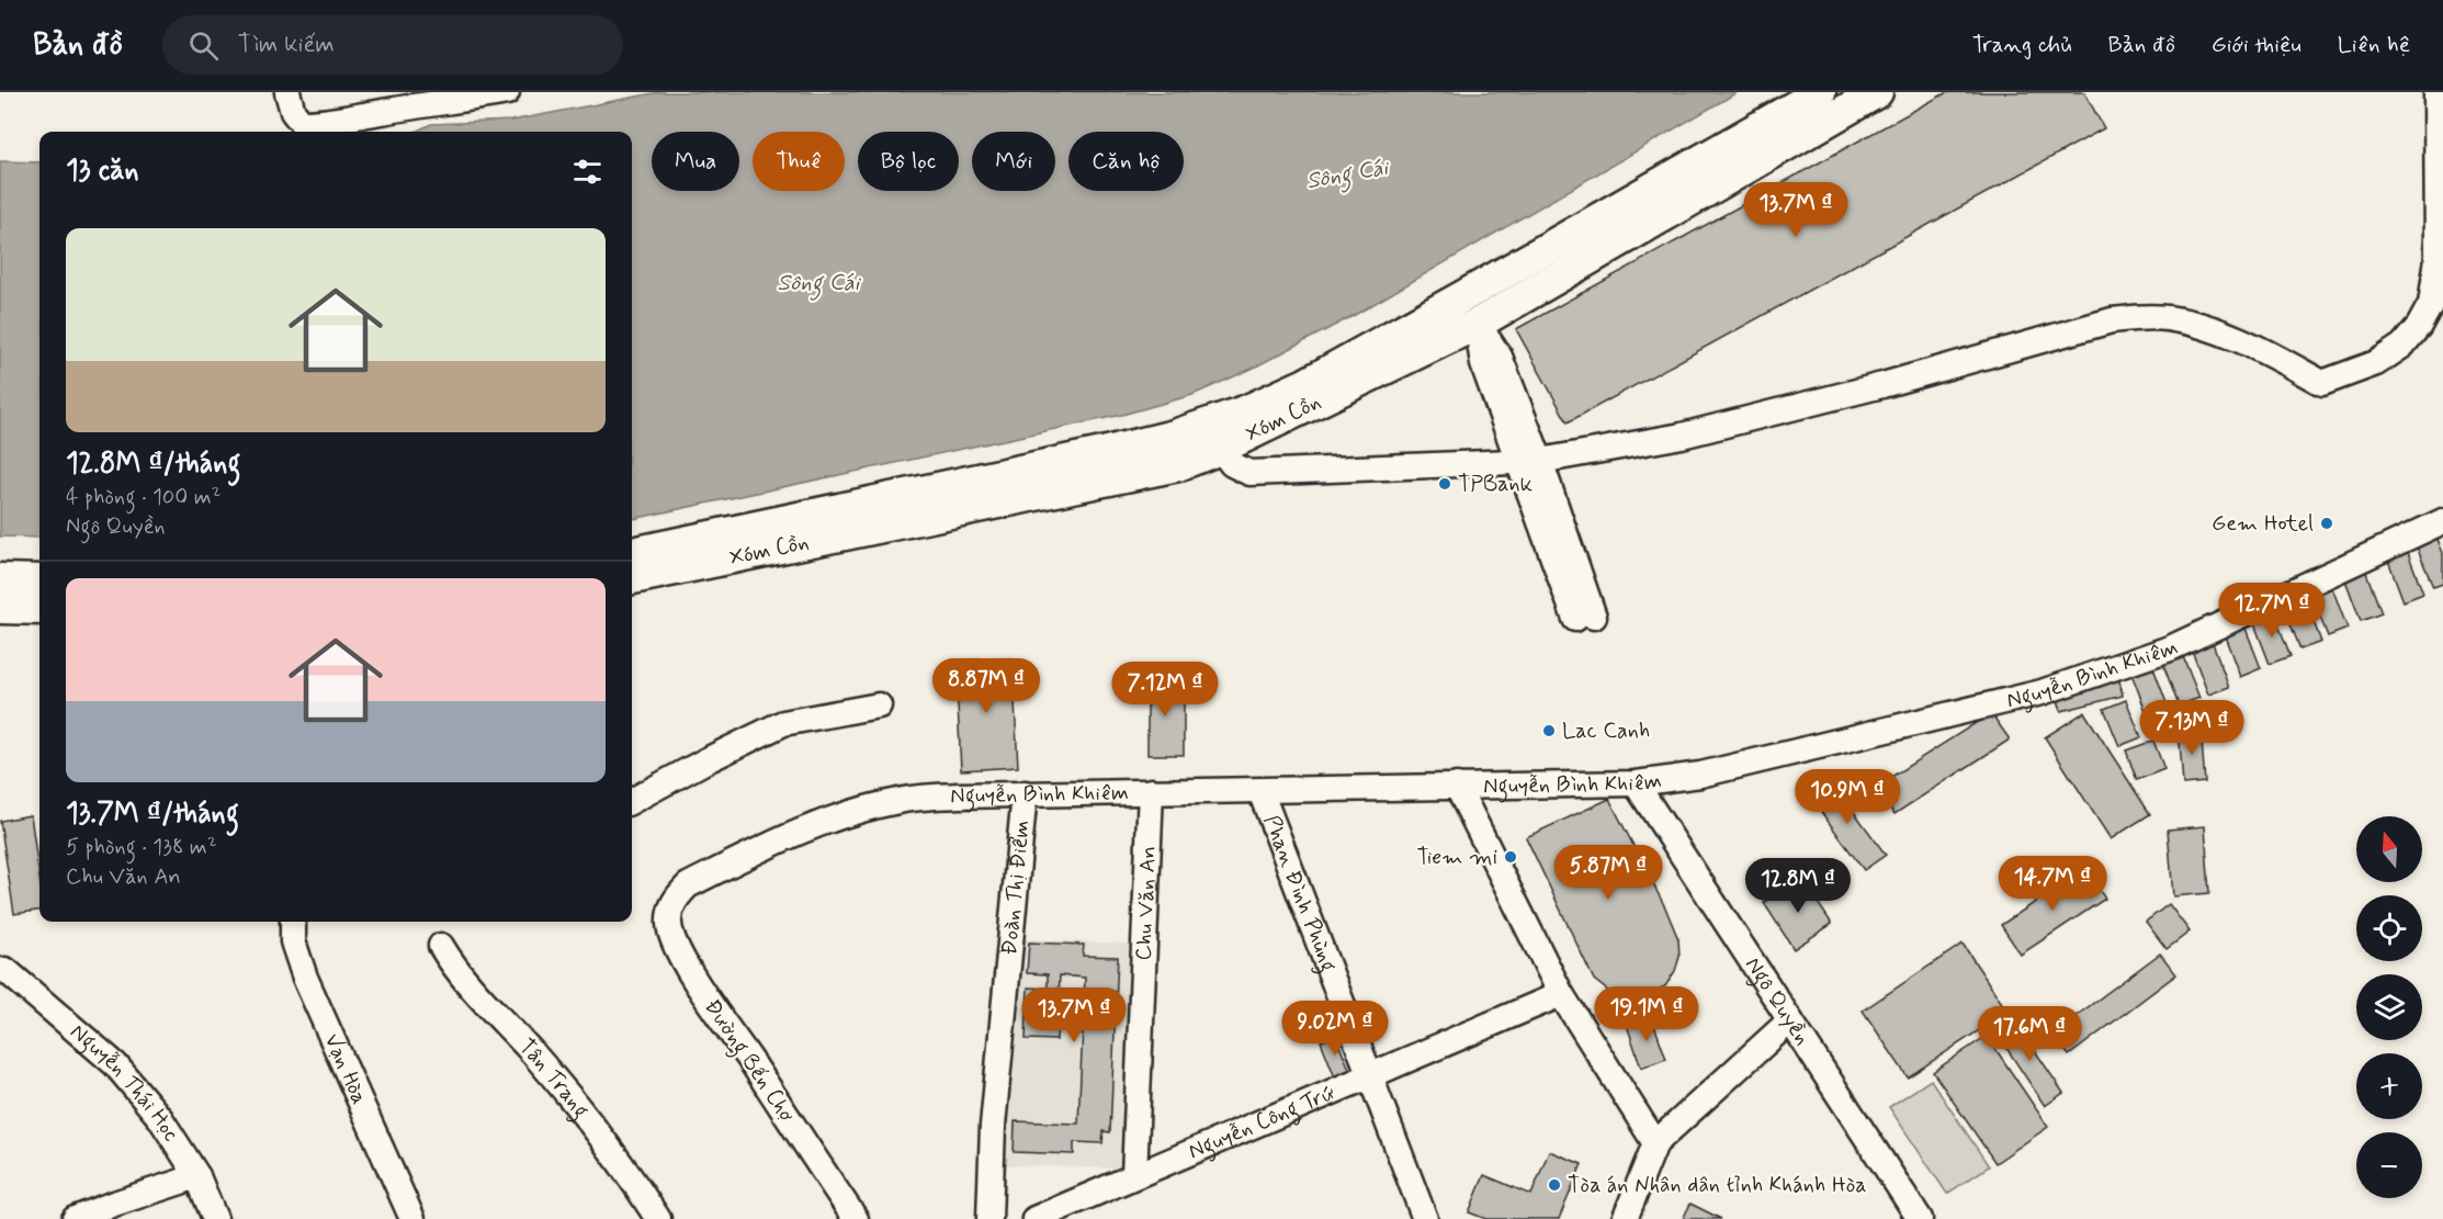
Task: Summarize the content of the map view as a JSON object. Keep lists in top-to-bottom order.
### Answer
{
  "streets": {
    "street": [
      "Xóm Cồn",
      "Nguyễn Bình Khiêm",
      "Đoàn Thị Điểm",
      "Phan Đình Phùng",
      "Chu Văn An",
      "Ngô Quyền",
      "Đường Bến Chợ",
      "Vạn Hòa",
      "Tân Trang",
      "Nguyễn Thái Học",
      "Nguyễn Công Trứ"
    ]
  },
  "crossings": [
    ["Nguyễn Bình Khiêm", "Đoàn Thị Điểm"],
    ["Nguyễn Bình Khiêm", "Phan Đình Phùng"],
    ["Nguyễn Bình Khiêm", "Chu Văn An"],
    ["Nguyễn Bình Khiêm", "Ngô Quyền"],
    ["Nguyễn Bình Khiêm", "Đường Bến Chợ"],
    ["Phan Đình Phùng", "Nguyễn Công Trứ"],
    ["Chu Văn An", "Nguyễn Công Trứ"]
  ],
  "water": ["Sông Cái"],
  "places": [
    "TPBank",
    "Gem Hotel",
    "Lac Canh",
    "Tiem mi",
    "Tòa án Nhân dân tỉnh Khánh Hòa"
  ],
  "north": "top",
  "page": {
    "header": "Bản đồ",
    "search": "Tìm kiếm",
    "nav": [
      "Trang chủ",
      "Bản đồ",
      "Giới thiệu",
      "Liên hệ"
    ],
    "chip": [
      "Mua",
      "Thuê",
      "Bộ lọc",
      "Mới",
      "Căn hộ"
    ],
    "heading": "13 căn",
    "price": [
      "13.7M ₫",
      "12.7M ₫",
      "8.87M ₫",
      "7.12M ₫",
      "7.13M ₫",
      "10.9M ₫",
      "5.87M ₫",
      "14.7M ₫",
      "12.8M ₫",
      "19.1M ₫",
      "13.7M ₫",
      "9.02M ₫",
      "17.6M ₫"
    ],
    "list": [
      {
        "name": "12.8M ₫/tháng",
        "note": "4 phòng · 100 m² · Ngô Quyền"
      },
      {
        "name": "13.7M ₫/tháng",
        "note": "5 phòng · 138 m² · Chu Văn An"
      }
    ],
    "map_buttons": ["+", "−"]
  }
}
